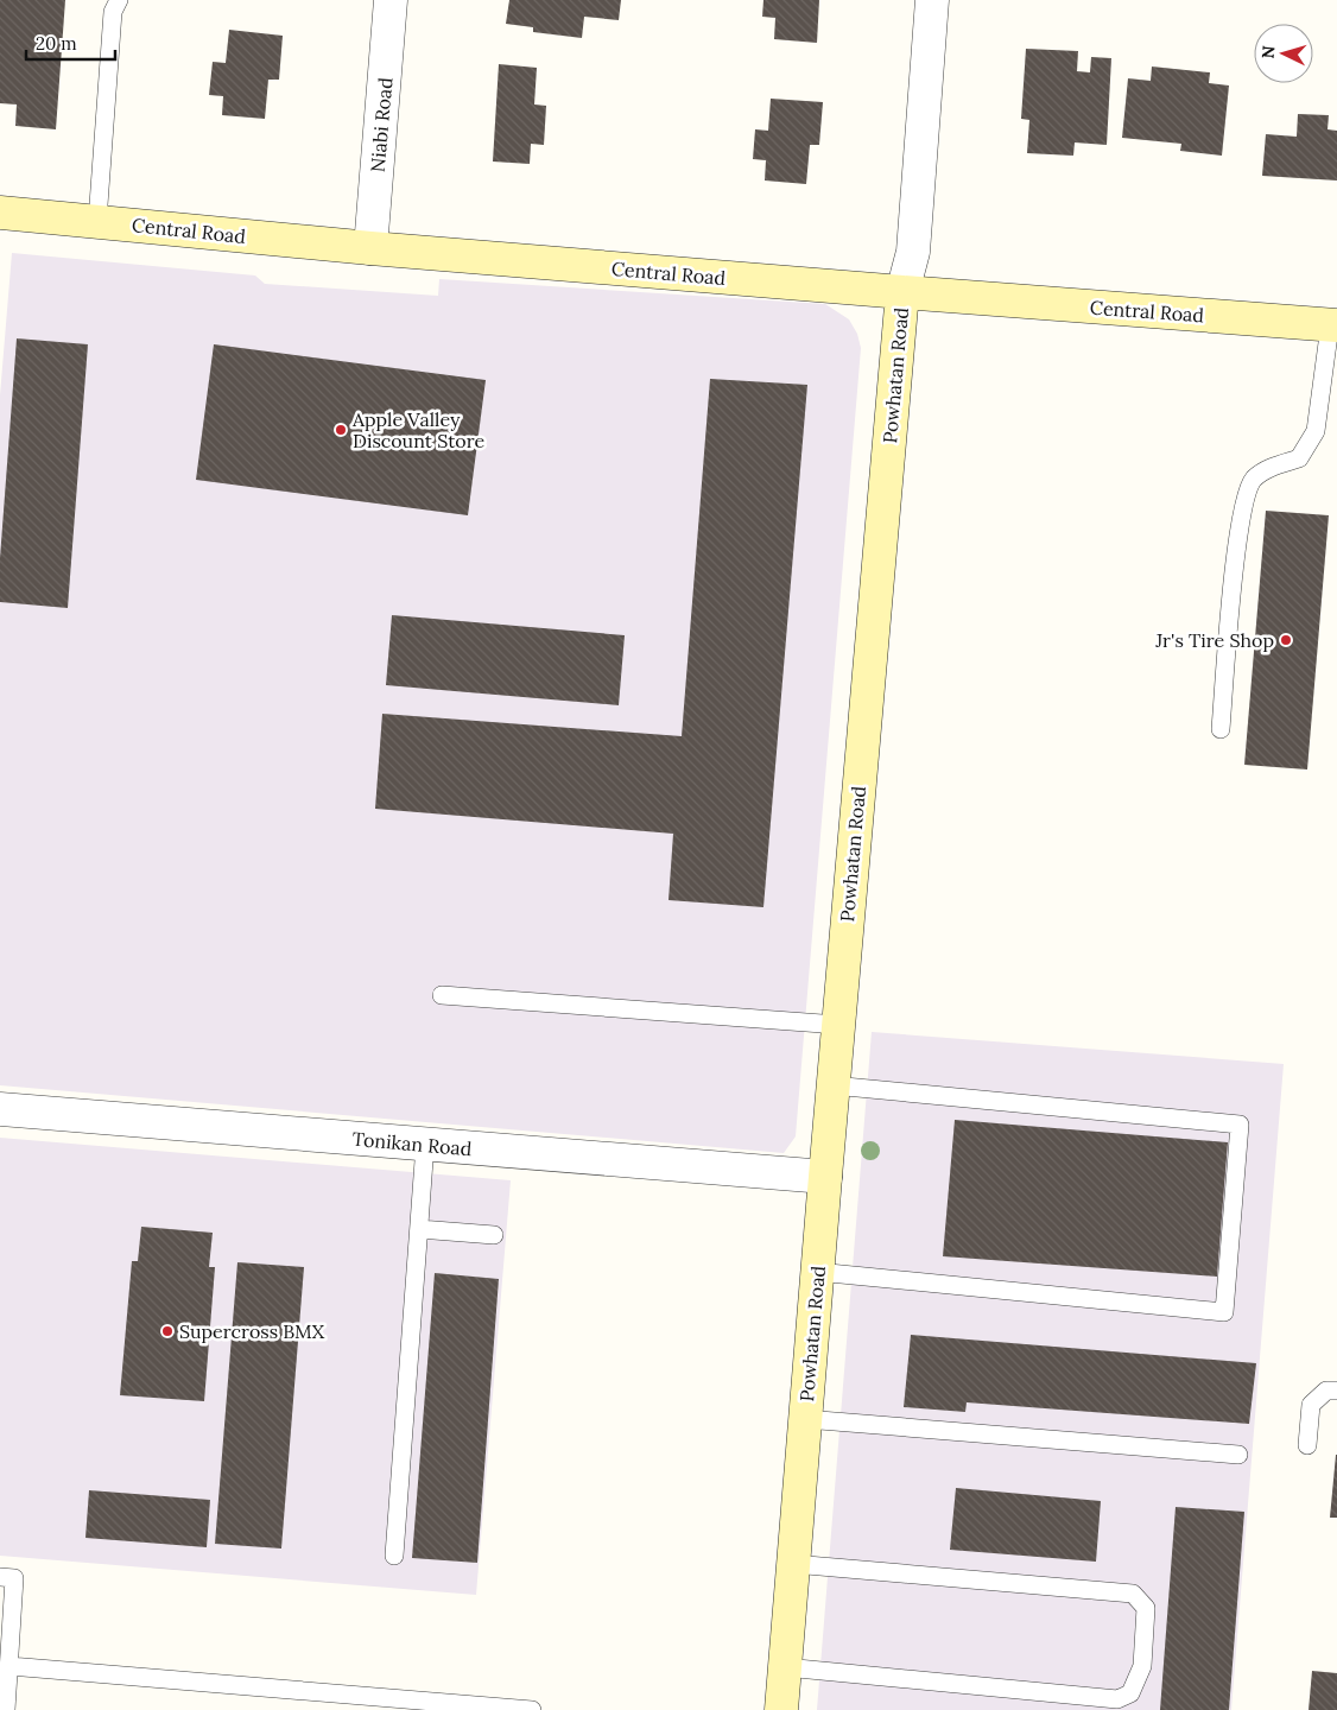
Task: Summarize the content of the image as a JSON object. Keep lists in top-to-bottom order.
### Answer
{
  "streets": {
    "street": [
      "Niabi Road",
      "Central Road",
      "Powhatan Road",
      "Tonikan Road"
    ]
  },
  "crossings": [
    ["Niabi Road", "Central Road"],
    ["Central Road", "Powhatan Road"],
    ["Powhatan Road", "Tonikan Road"]
  ],
  "places": ["Apple Valley Discount Store", "Jr's Tire Shop", "Supercross BMX"],
  "scale_bar": "20 m",
  "north": "left"
}
